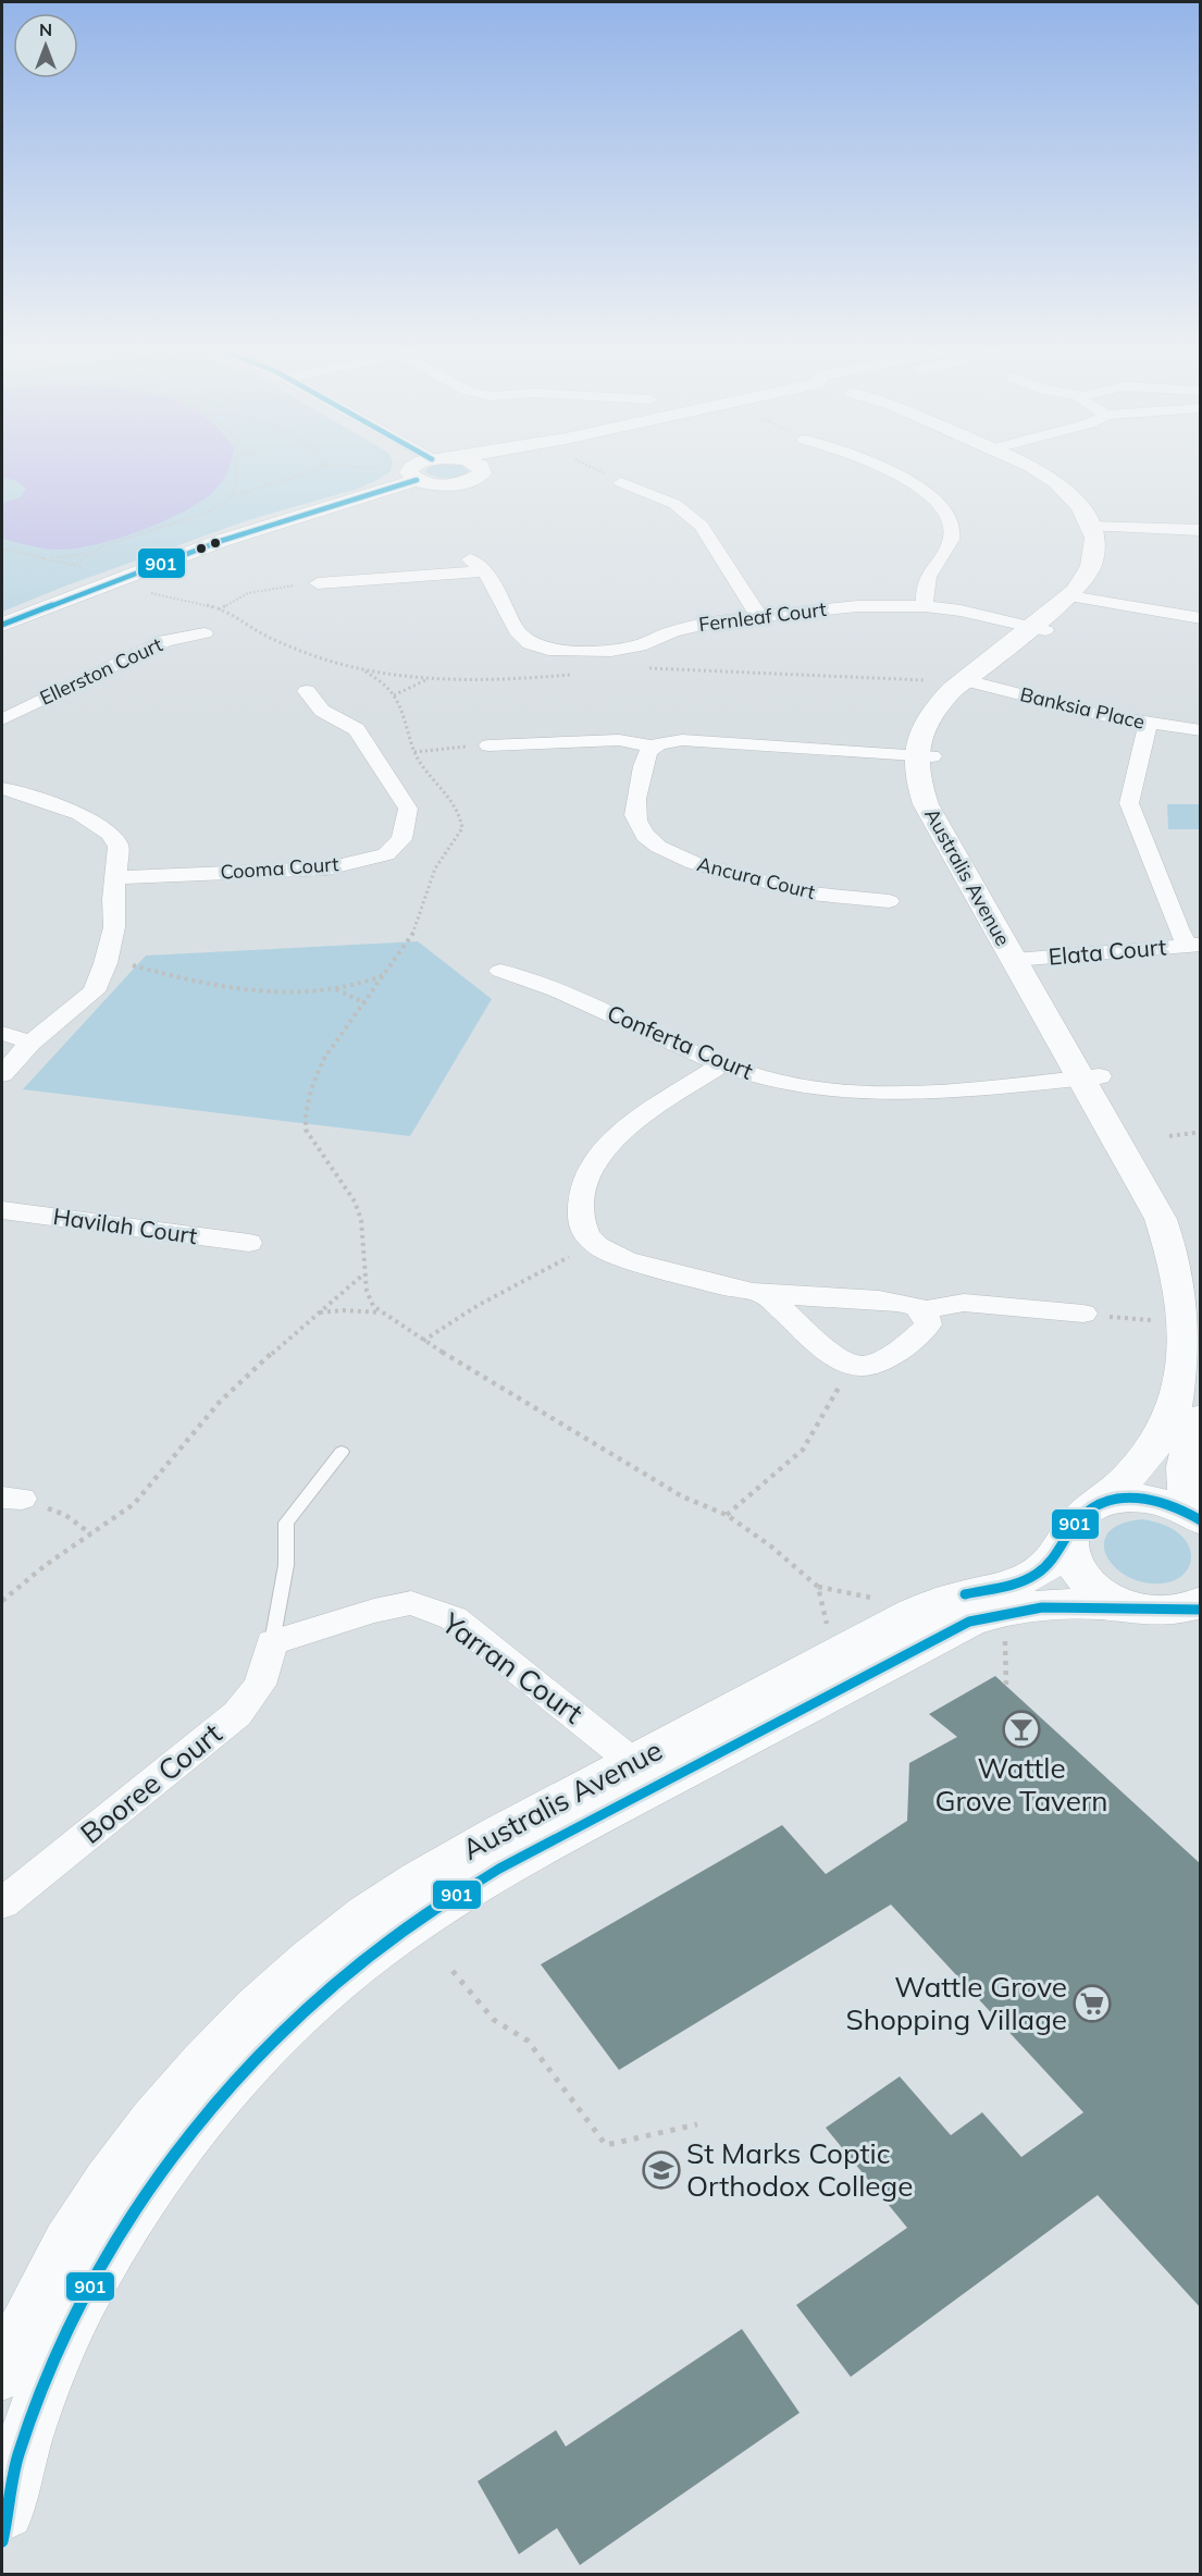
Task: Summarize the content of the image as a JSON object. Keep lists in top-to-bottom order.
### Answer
{
  "streets": {
    "street": [
      "Fernleaf Court",
      "Ellerston Court",
      "Banksia Place",
      "Cooma Court",
      "Australis Avenue",
      "Ancura Court",
      "Elata Court",
      "Conferta Court",
      "Havilah Court",
      "Yarran Court",
      "Booree Court"
    ]
  },
  "crossings": [
    ["Fernleaf Court", "Australis Avenue"],
    ["Banksia Place", "Australis Avenue"],
    ["Australis Avenue", "Elata Court"],
    ["Australis Avenue", "Conferta Court"],
    ["Australis Avenue", "Yarran Court"],
    ["Yarran Court", "Booree Court"]
  ],
  "places": {
    "bar": ["Wattle Grove Tavern"],
    "supermarket": ["Wattle Grove Shopping Village"],
    "school or university": ["St Marks Coptic Orthodox College"]
  },
  "lines": ["transit line 901"],
  "north": "top"
}
